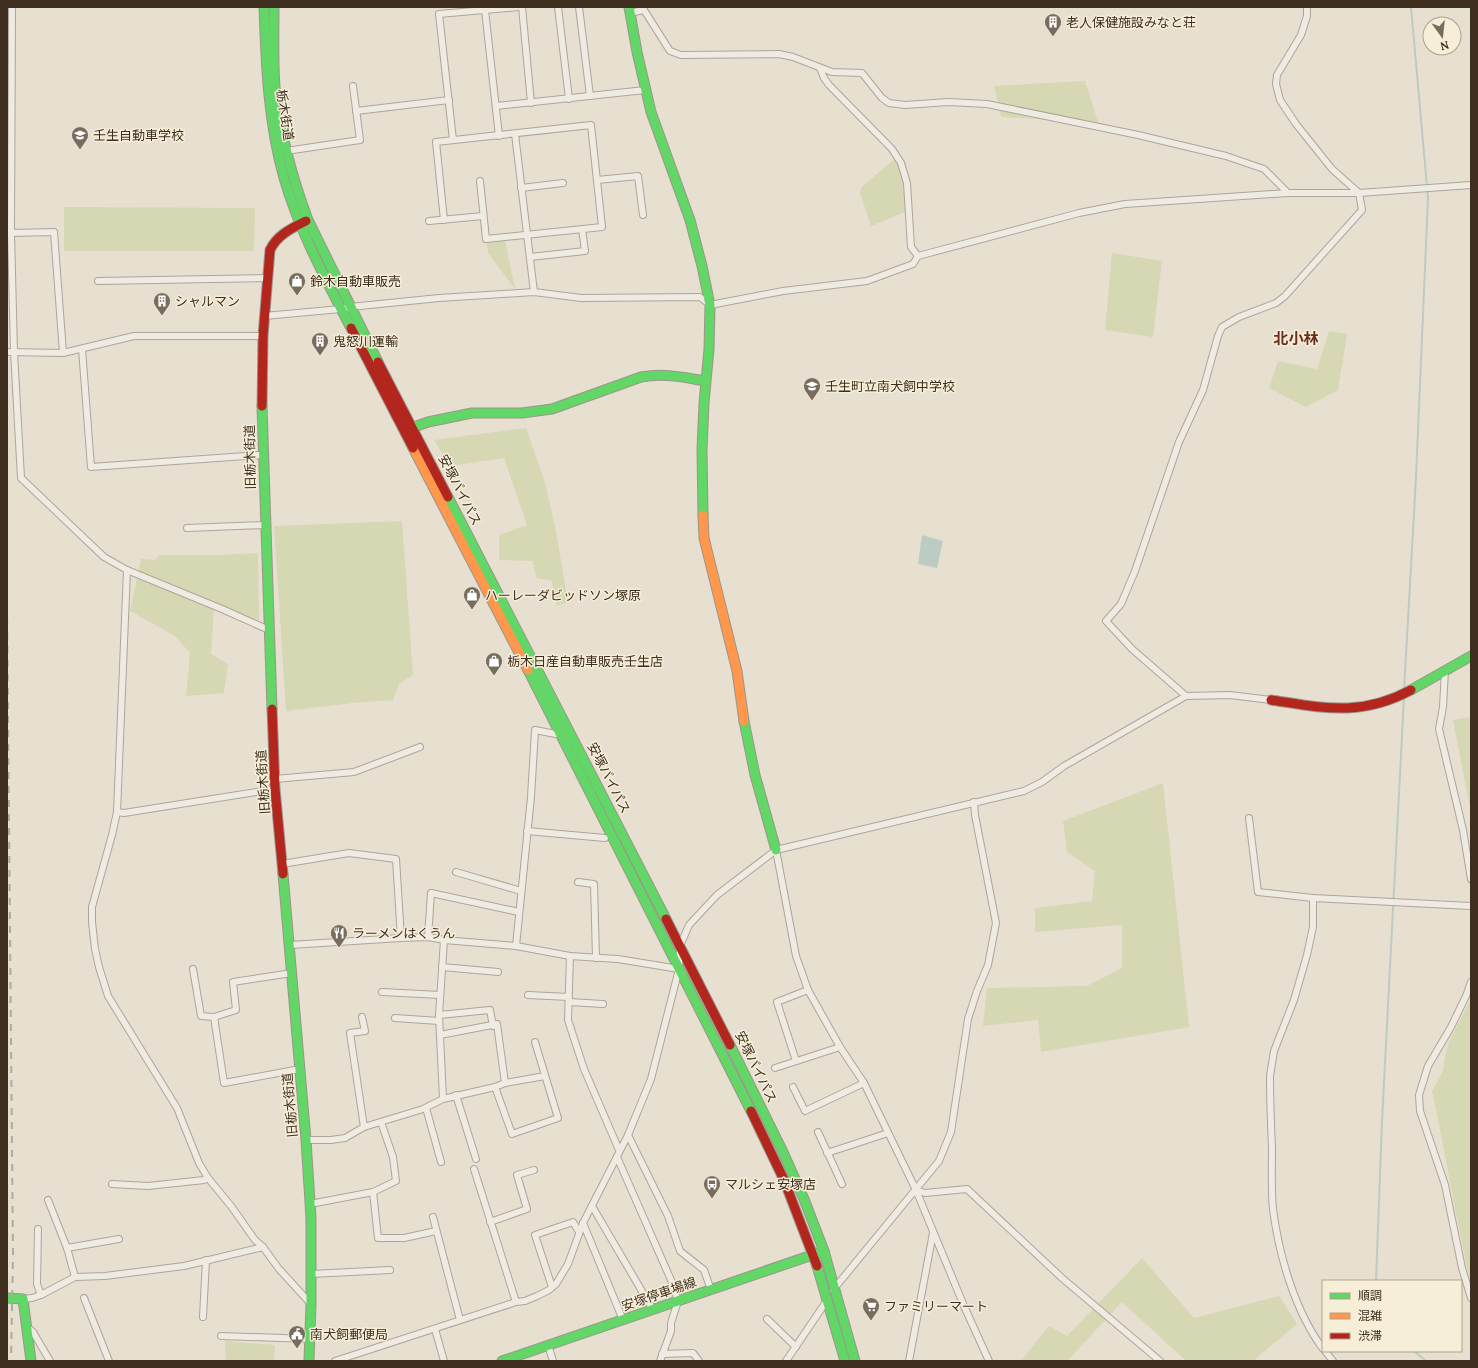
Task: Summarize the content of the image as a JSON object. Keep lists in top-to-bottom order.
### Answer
{
  "streets": {
    "main road": [
      "栃木街道",
      "旧栃木街道",
      "安塚バイパス",
      "安塚停車場線"
    ]
  },
  "crossings": [
    ["栃木街道", "旧栃木街道"],
    ["栃木街道", "安塚バイパス"],
    ["旧栃木街道", "安塚バイパス"],
    ["安塚バイパス", "安塚停車場線"]
  ],
  "districts": ["北小林"],
  "places": {
    "building": ["老人保健施設みなと荘", "シャルマン", "鬼怒川運輸"],
    "school or university": ["壬生自動車学校", "壬生町立南犬飼中学校"],
    "shop": ["鈴木自動車販売", "ハーレーダビッドソン塚原", "栃木日産自動車販売壬生店"],
    "restaurant": ["ラーメンはくうん"],
    "bus stop": ["マルシェ安塚店"],
    "supermarket": ["ファミリーマート"],
    "public building": ["南犬飼郵便局"]
  },
  "legend": ["順調", "混雑", "渋滞"],
  "north": "bottom"
}
